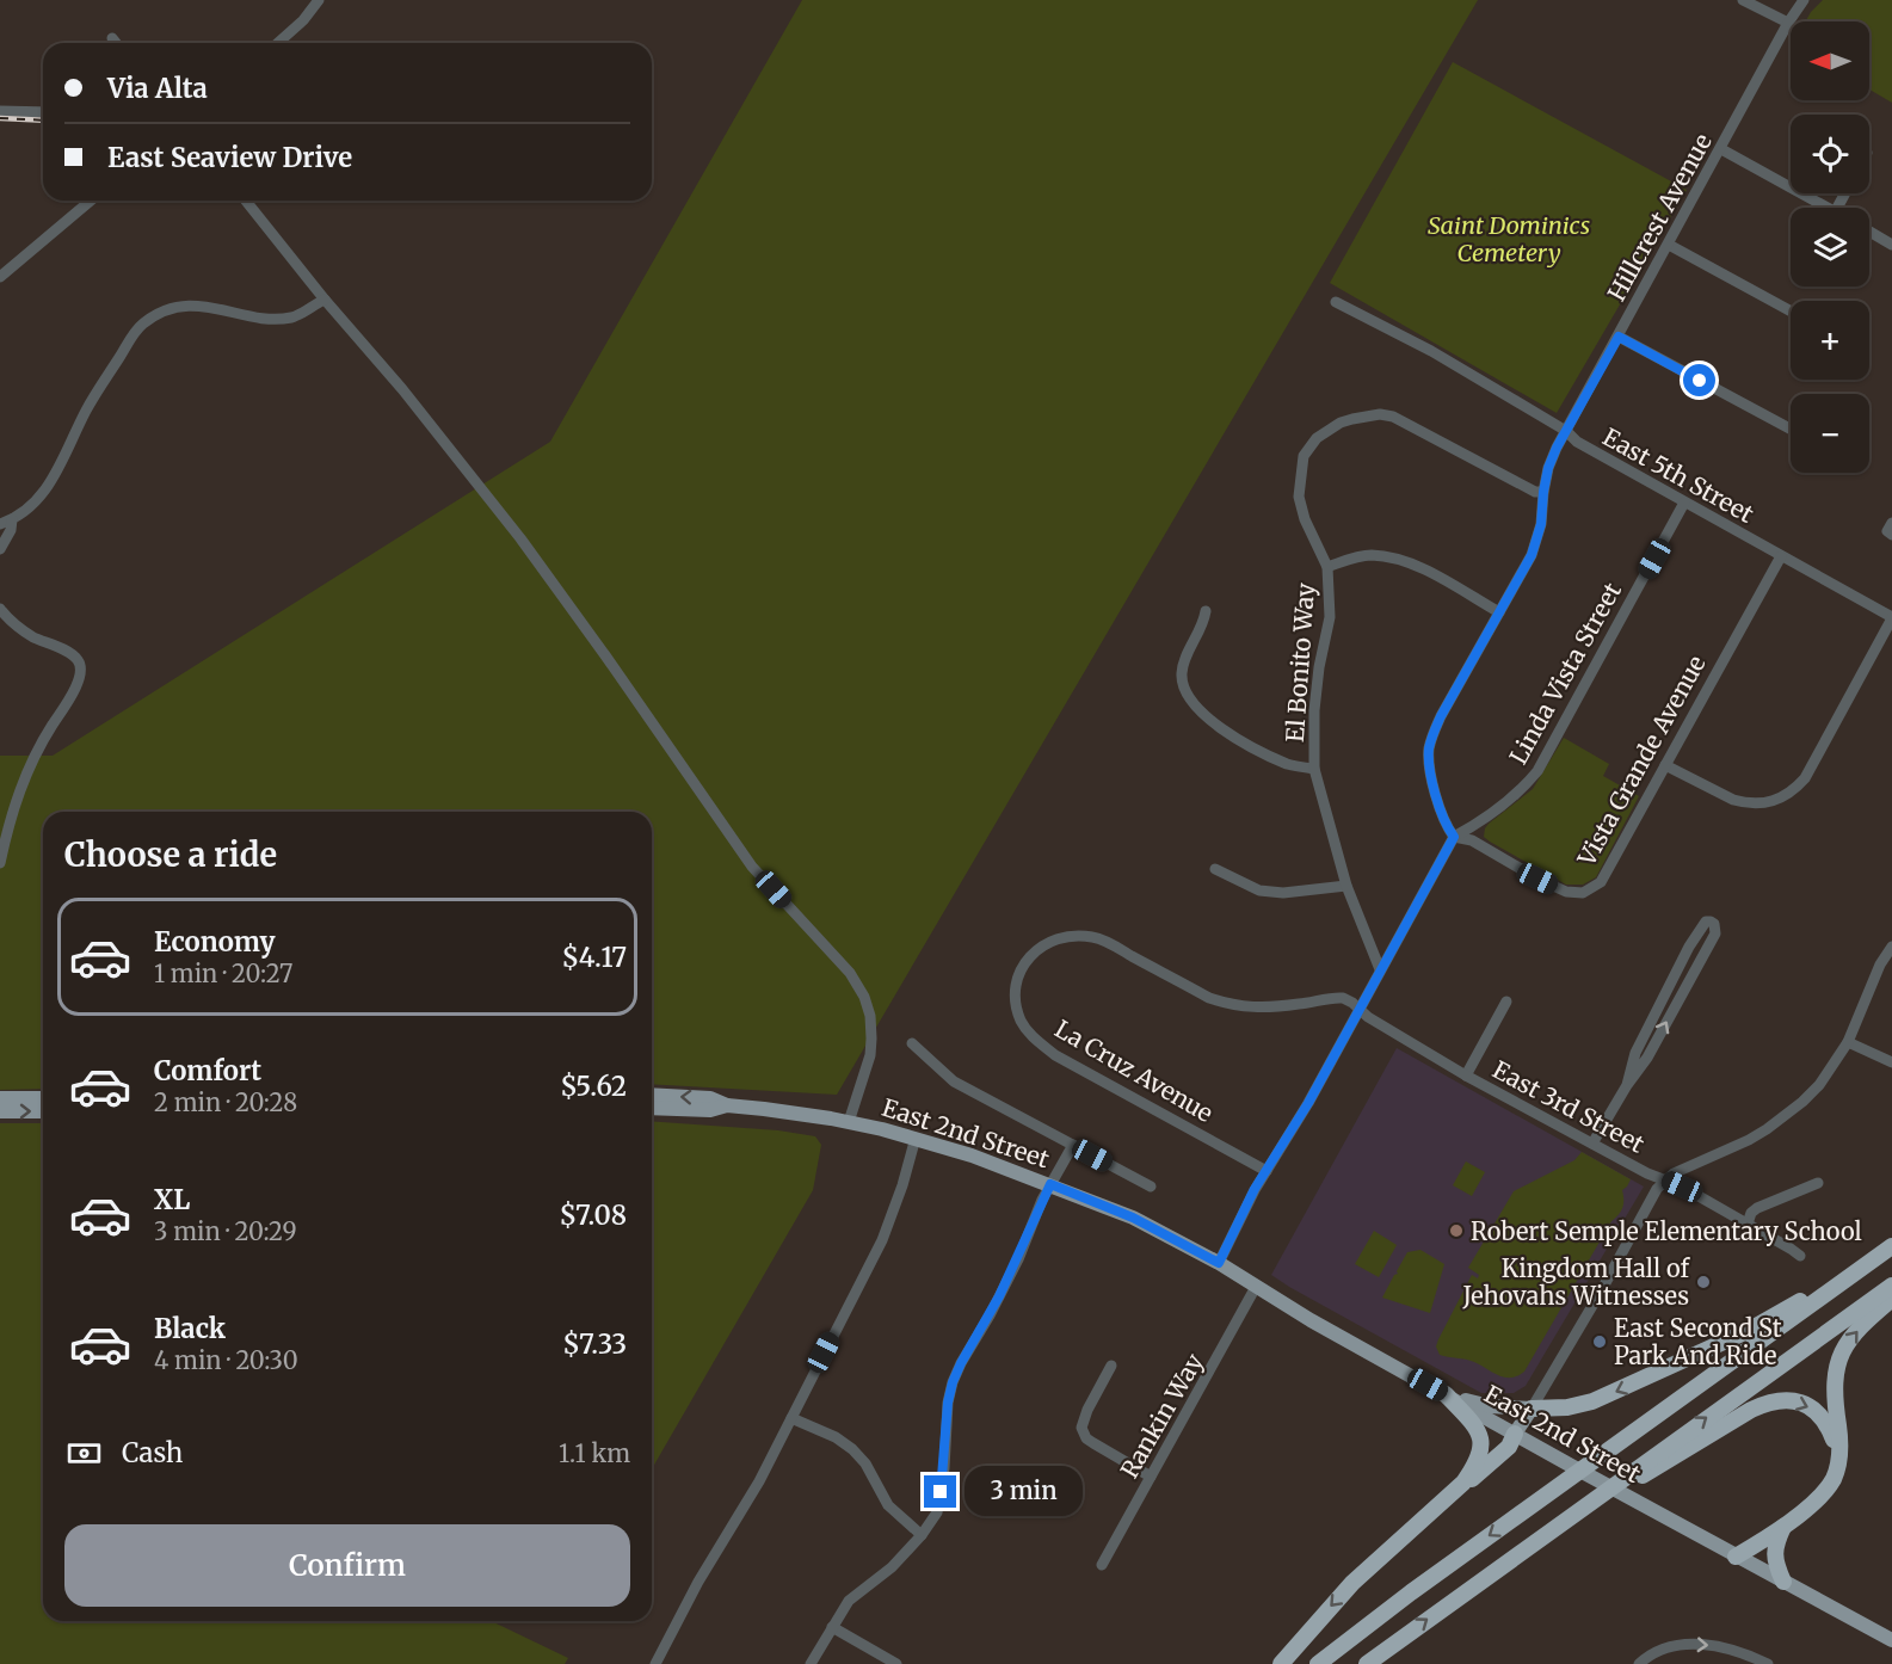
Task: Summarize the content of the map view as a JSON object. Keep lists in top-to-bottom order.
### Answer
{
  "streets": {
    "main road": ["East 2nd Street"],
    "street": [
      "Hillcrest Avenue",
      "East 5th Street",
      "El Bonito Way",
      "Linda Vista Street",
      "Vista Grande Avenue",
      "La Cruz Avenue",
      "East 3rd Street",
      "Rankin Way"
    ]
  },
  "crossings": [
    ["Hillcrest Avenue", "East 5th Street"],
    ["Hillcrest Avenue", "El Bonito Way"],
    ["Hillcrest Avenue", "Linda Vista Street"],
    ["Hillcrest Avenue", "Vista Grande Avenue"],
    ["East 5th Street", "Linda Vista Street"],
    ["East 5th Street", "Vista Grande Avenue"],
    ["Linda Vista Street", "Vista Grande Avenue"],
    ["La Cruz Avenue", "East 3rd Street"],
    ["East 2nd Street", "Rankin Way"]
  ],
  "parks": ["Saint Dominics Cemetery"],
  "places": ["Robert Semple Elementary School", "Kingdom Hall of Jehovahs Witnesses", "East Second St Park And Ride"],
  "north": "left",
  "page": {
    "map_buttons": ["+", "−"],
    "banner": ["Via Alta", "East Seaview Drive"],
    "heading": "Choose a ride",
    "list": [
      {
        "name": "Economy",
        "note": "1 min · 20:27",
        "value": "$4.17"
      },
      {
        "name": "Comfort",
        "note": "2 min · 20:28",
        "value": "$5.62"
      },
      {
        "name": "XL",
        "note": "3 min · 20:29",
        "value": "$7.08"
      },
      {
        "name": "Black",
        "note": "4 min · 20:30",
        "value": "$7.33"
      }
    ],
    "pay": ["Cash", "1.1 km"],
    "bubble": "3 min",
    "buttons": "Confirm"
  }
}
